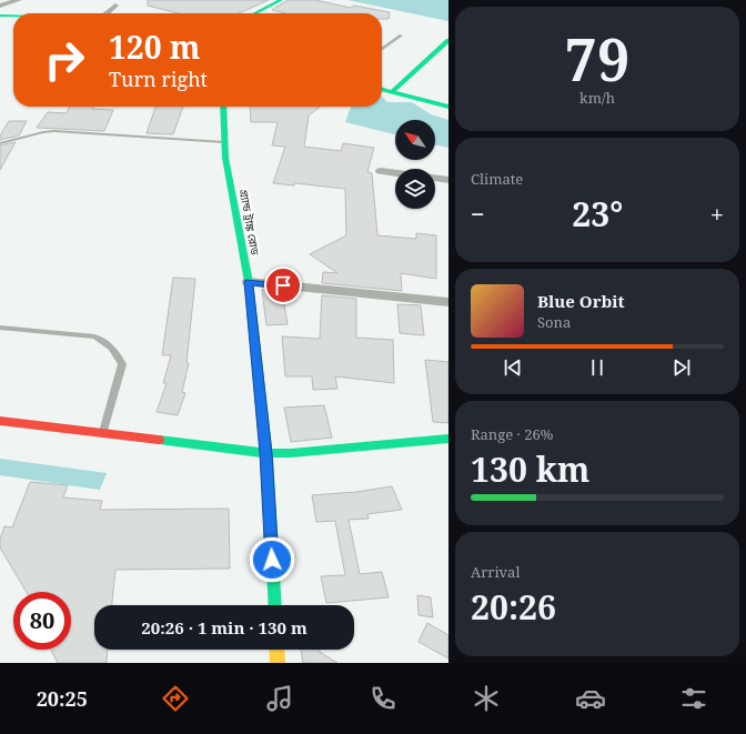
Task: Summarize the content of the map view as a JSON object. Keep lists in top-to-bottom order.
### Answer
{
  "streets": {
    "main road": ["গ্র্যান্ড ট্রাঙ্ক রোড"]
  },
  "north": "top left",
  "page": {
    "tile": [
      ["79", "km/h"],
      "Climate",
      ["Range · 26%", "130 km"],
      ["Arrival", "20:26"]
    ],
    "turn": ["120 m", "Turn right"],
    "heat": ["−", "23°", "+"],
    "song": ["Blue Orbit", "Sona"],
    "limit": "80",
    "trip": "20:26 · 1 min · 130 m",
    "tabs": "20:25"
  }
}
